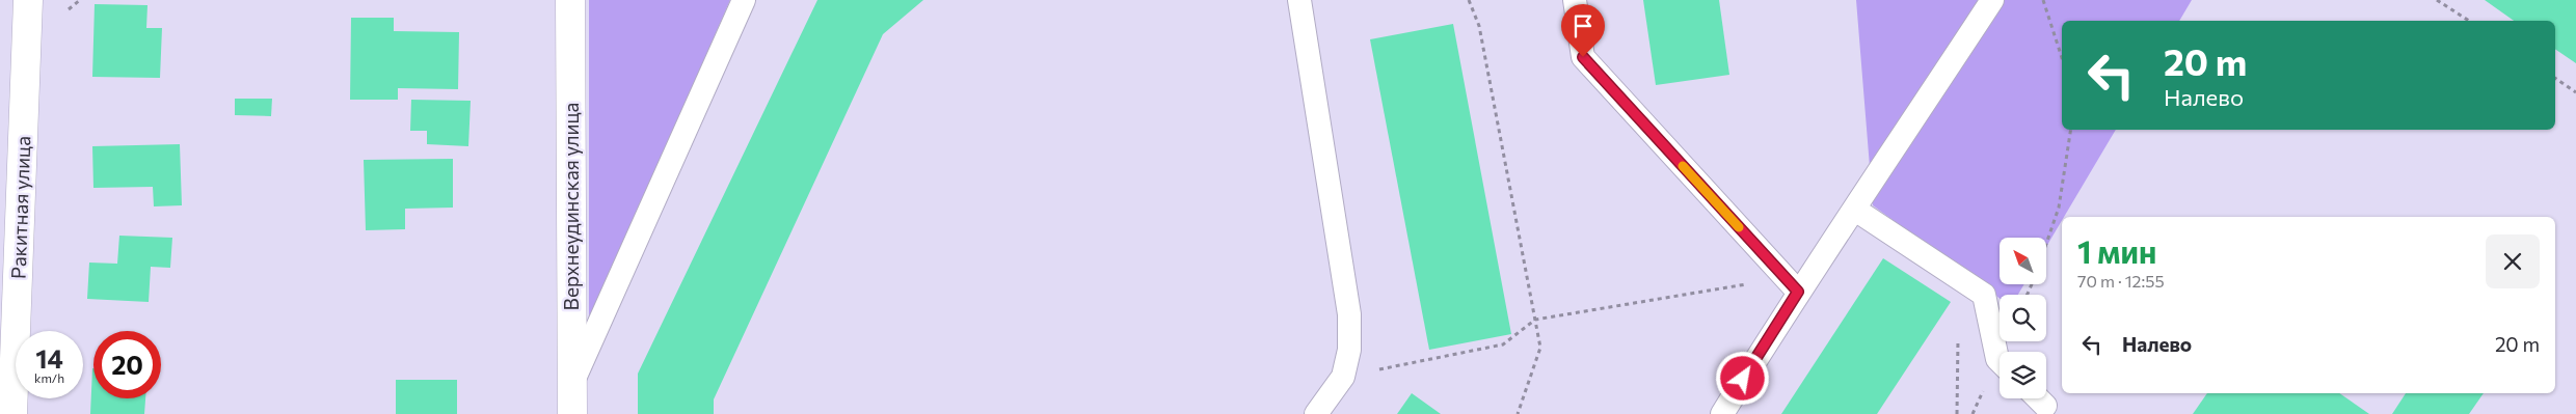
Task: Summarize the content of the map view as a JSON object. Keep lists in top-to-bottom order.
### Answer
{
  "streets": {
    "street": ["Верхнеудинская улица", "Ракитная улица"]
  },
  "north": "top left",
  "page": {
    "turn": ["20 m", "Налево"],
    "heading": ["1 мин", "70 m · 12:55"],
    "list": [
      {
        "name": "Налево",
        "value": "20 m"
      }
    ],
    "speed": "14 km/h",
    "limit": "20"
  }
}
